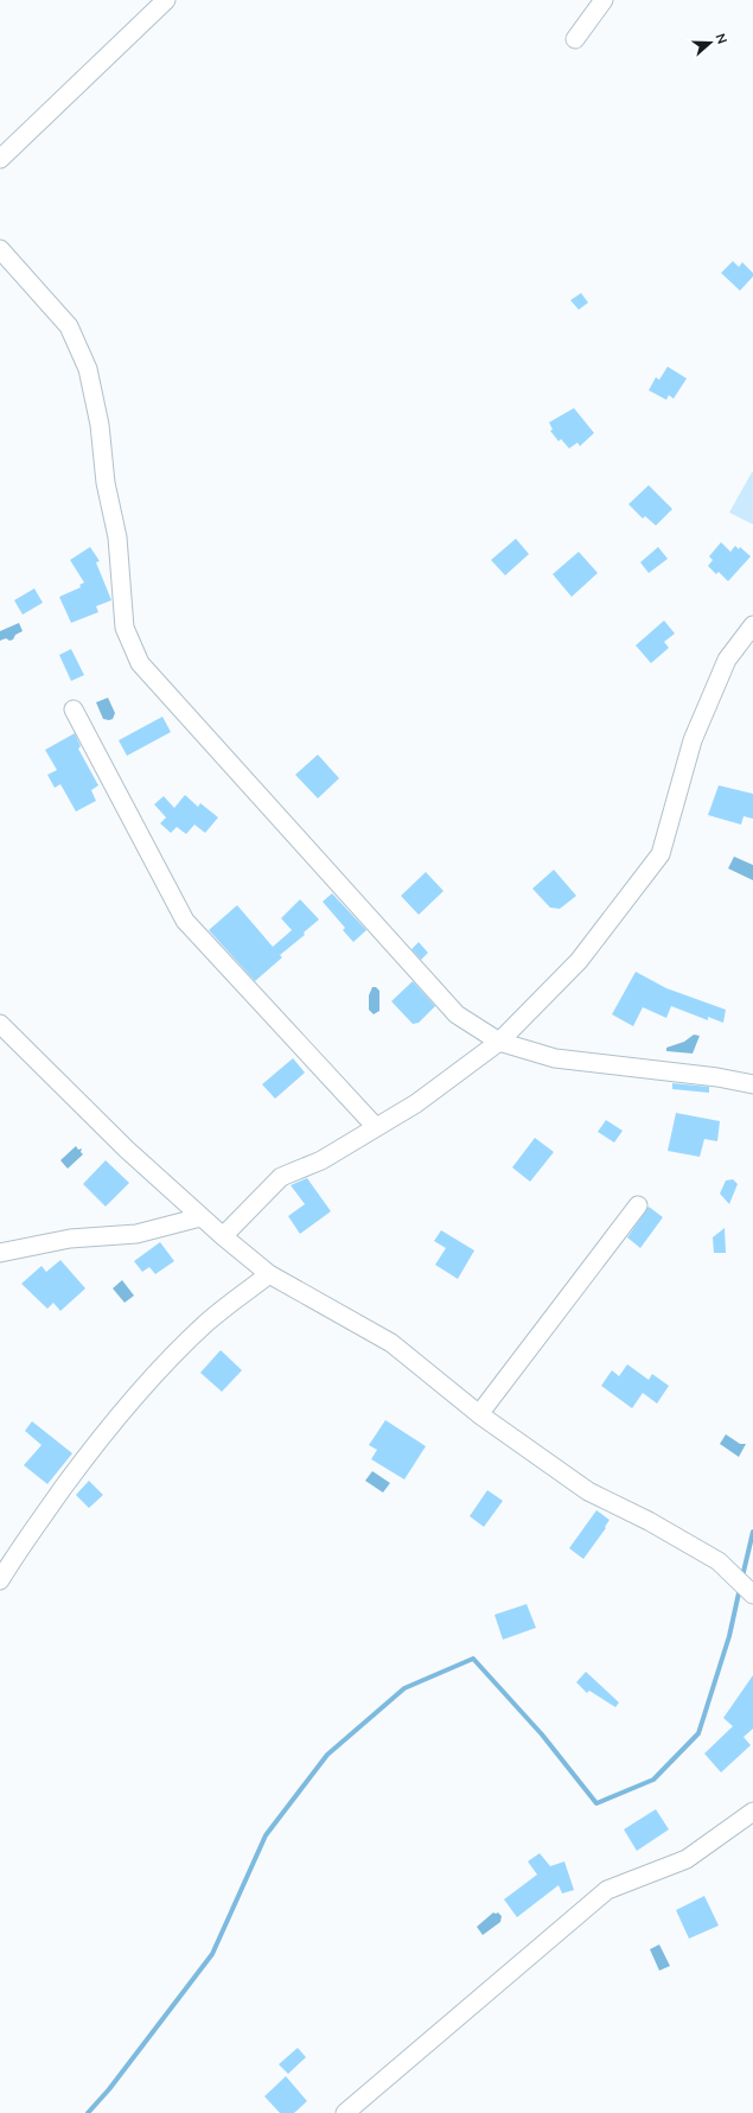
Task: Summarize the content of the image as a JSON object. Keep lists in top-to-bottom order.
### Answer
{
  "north": "right"
}
